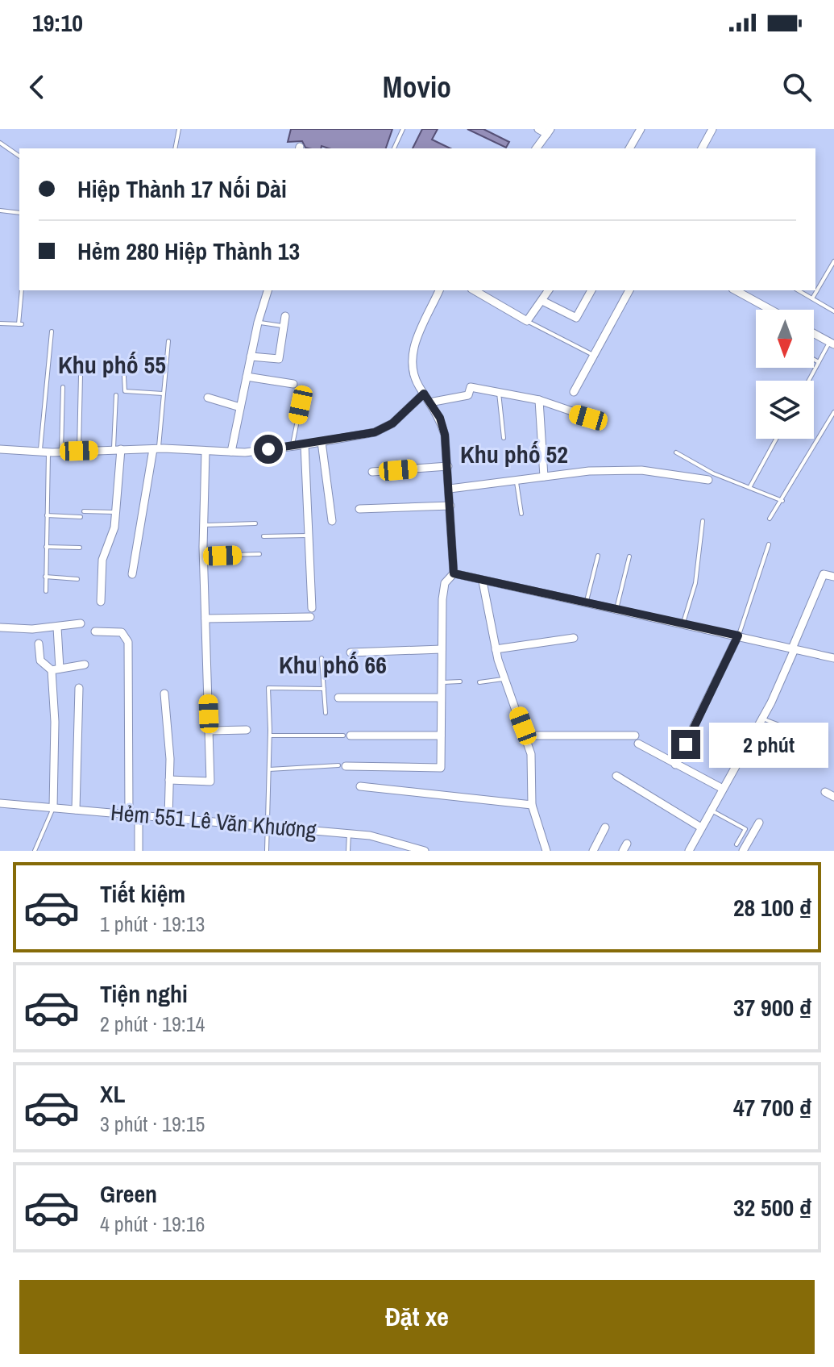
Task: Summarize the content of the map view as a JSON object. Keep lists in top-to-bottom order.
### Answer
{
  "streets": {
    "street": ["Hẻm 551 Lê Văn Khương"]
  },
  "districts": ["Khu phố 55", "Khu phố 52", "Khu phố 66"],
  "north": "bottom",
  "page": {
    "status": "19:10",
    "header": "Movio",
    "banner": ["Hiệp Thành 17 Nối Dài", "Hẻm 280 Hiệp Thành 13"],
    "bubble": "2 phút",
    "list": [
      {
        "name": "Tiết kiệm",
        "note": "1 phút · 19:13",
        "value": "28 100 ₫"
      },
      {
        "name": "Tiện nghi",
        "note": "2 phút · 19:14",
        "value": "37 900 ₫"
      },
      {
        "name": "XL",
        "note": "3 phút · 19:15",
        "value": "47 700 ₫"
      },
      {
        "name": "Green",
        "note": "4 phút · 19:16",
        "value": "32 500 ₫"
      }
    ],
    "buttons": "Đặt xe"
  }
}
